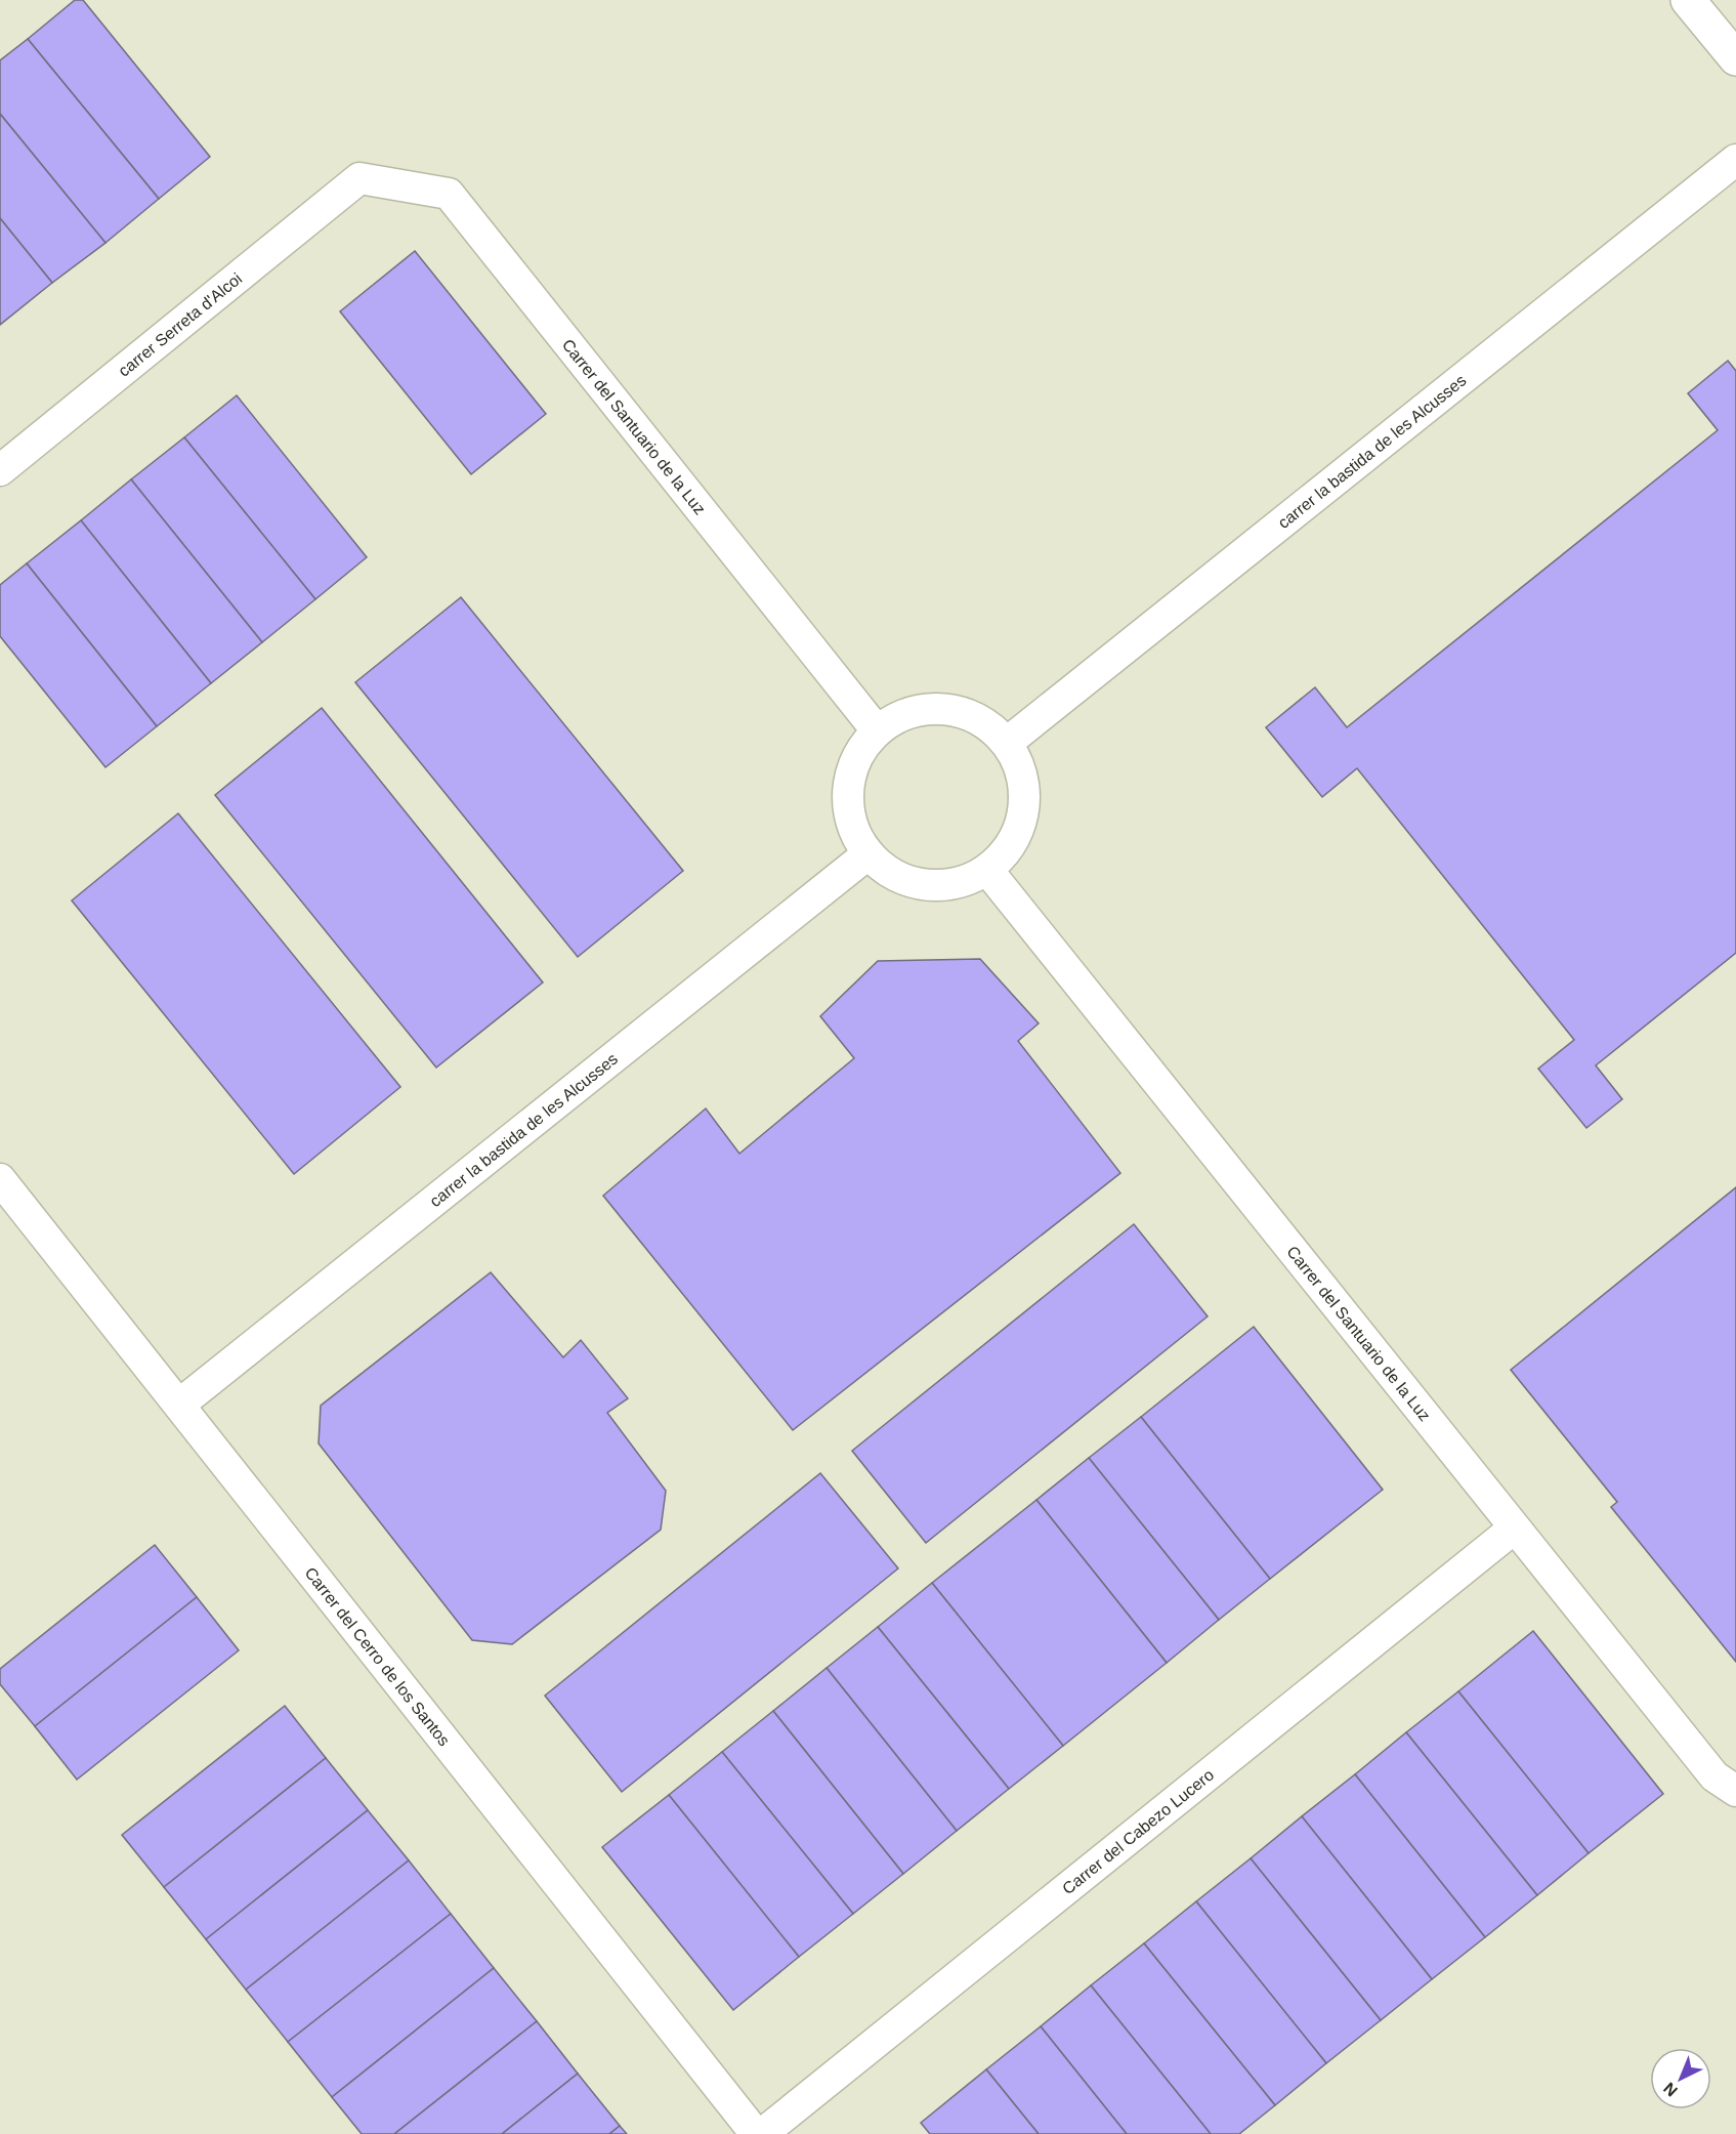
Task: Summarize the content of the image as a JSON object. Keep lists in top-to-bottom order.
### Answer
{
  "streets": {
    "street": [
      "carrer Serreta d'Alcoi",
      "Carrer del Santuario de la Luz",
      "carrer la bastida de les Alcusses",
      "Carrer del Cerro de los Santos",
      "Carrer del Cabezo Lucero"
    ]
  },
  "crossings": [
    ["carrer Serreta d'Alcoi", "Carrer del Santuario de la Luz"],
    ["Carrer del Santuario de la Luz", "carrer la bastida de les Alcusses"],
    ["Carrer del Santuario de la Luz", "Carrer del Cabezo Lucero"],
    ["carrer la bastida de les Alcusses", "Carrer del Cerro de los Santos"]
  ],
  "north": "bottom left"
}
